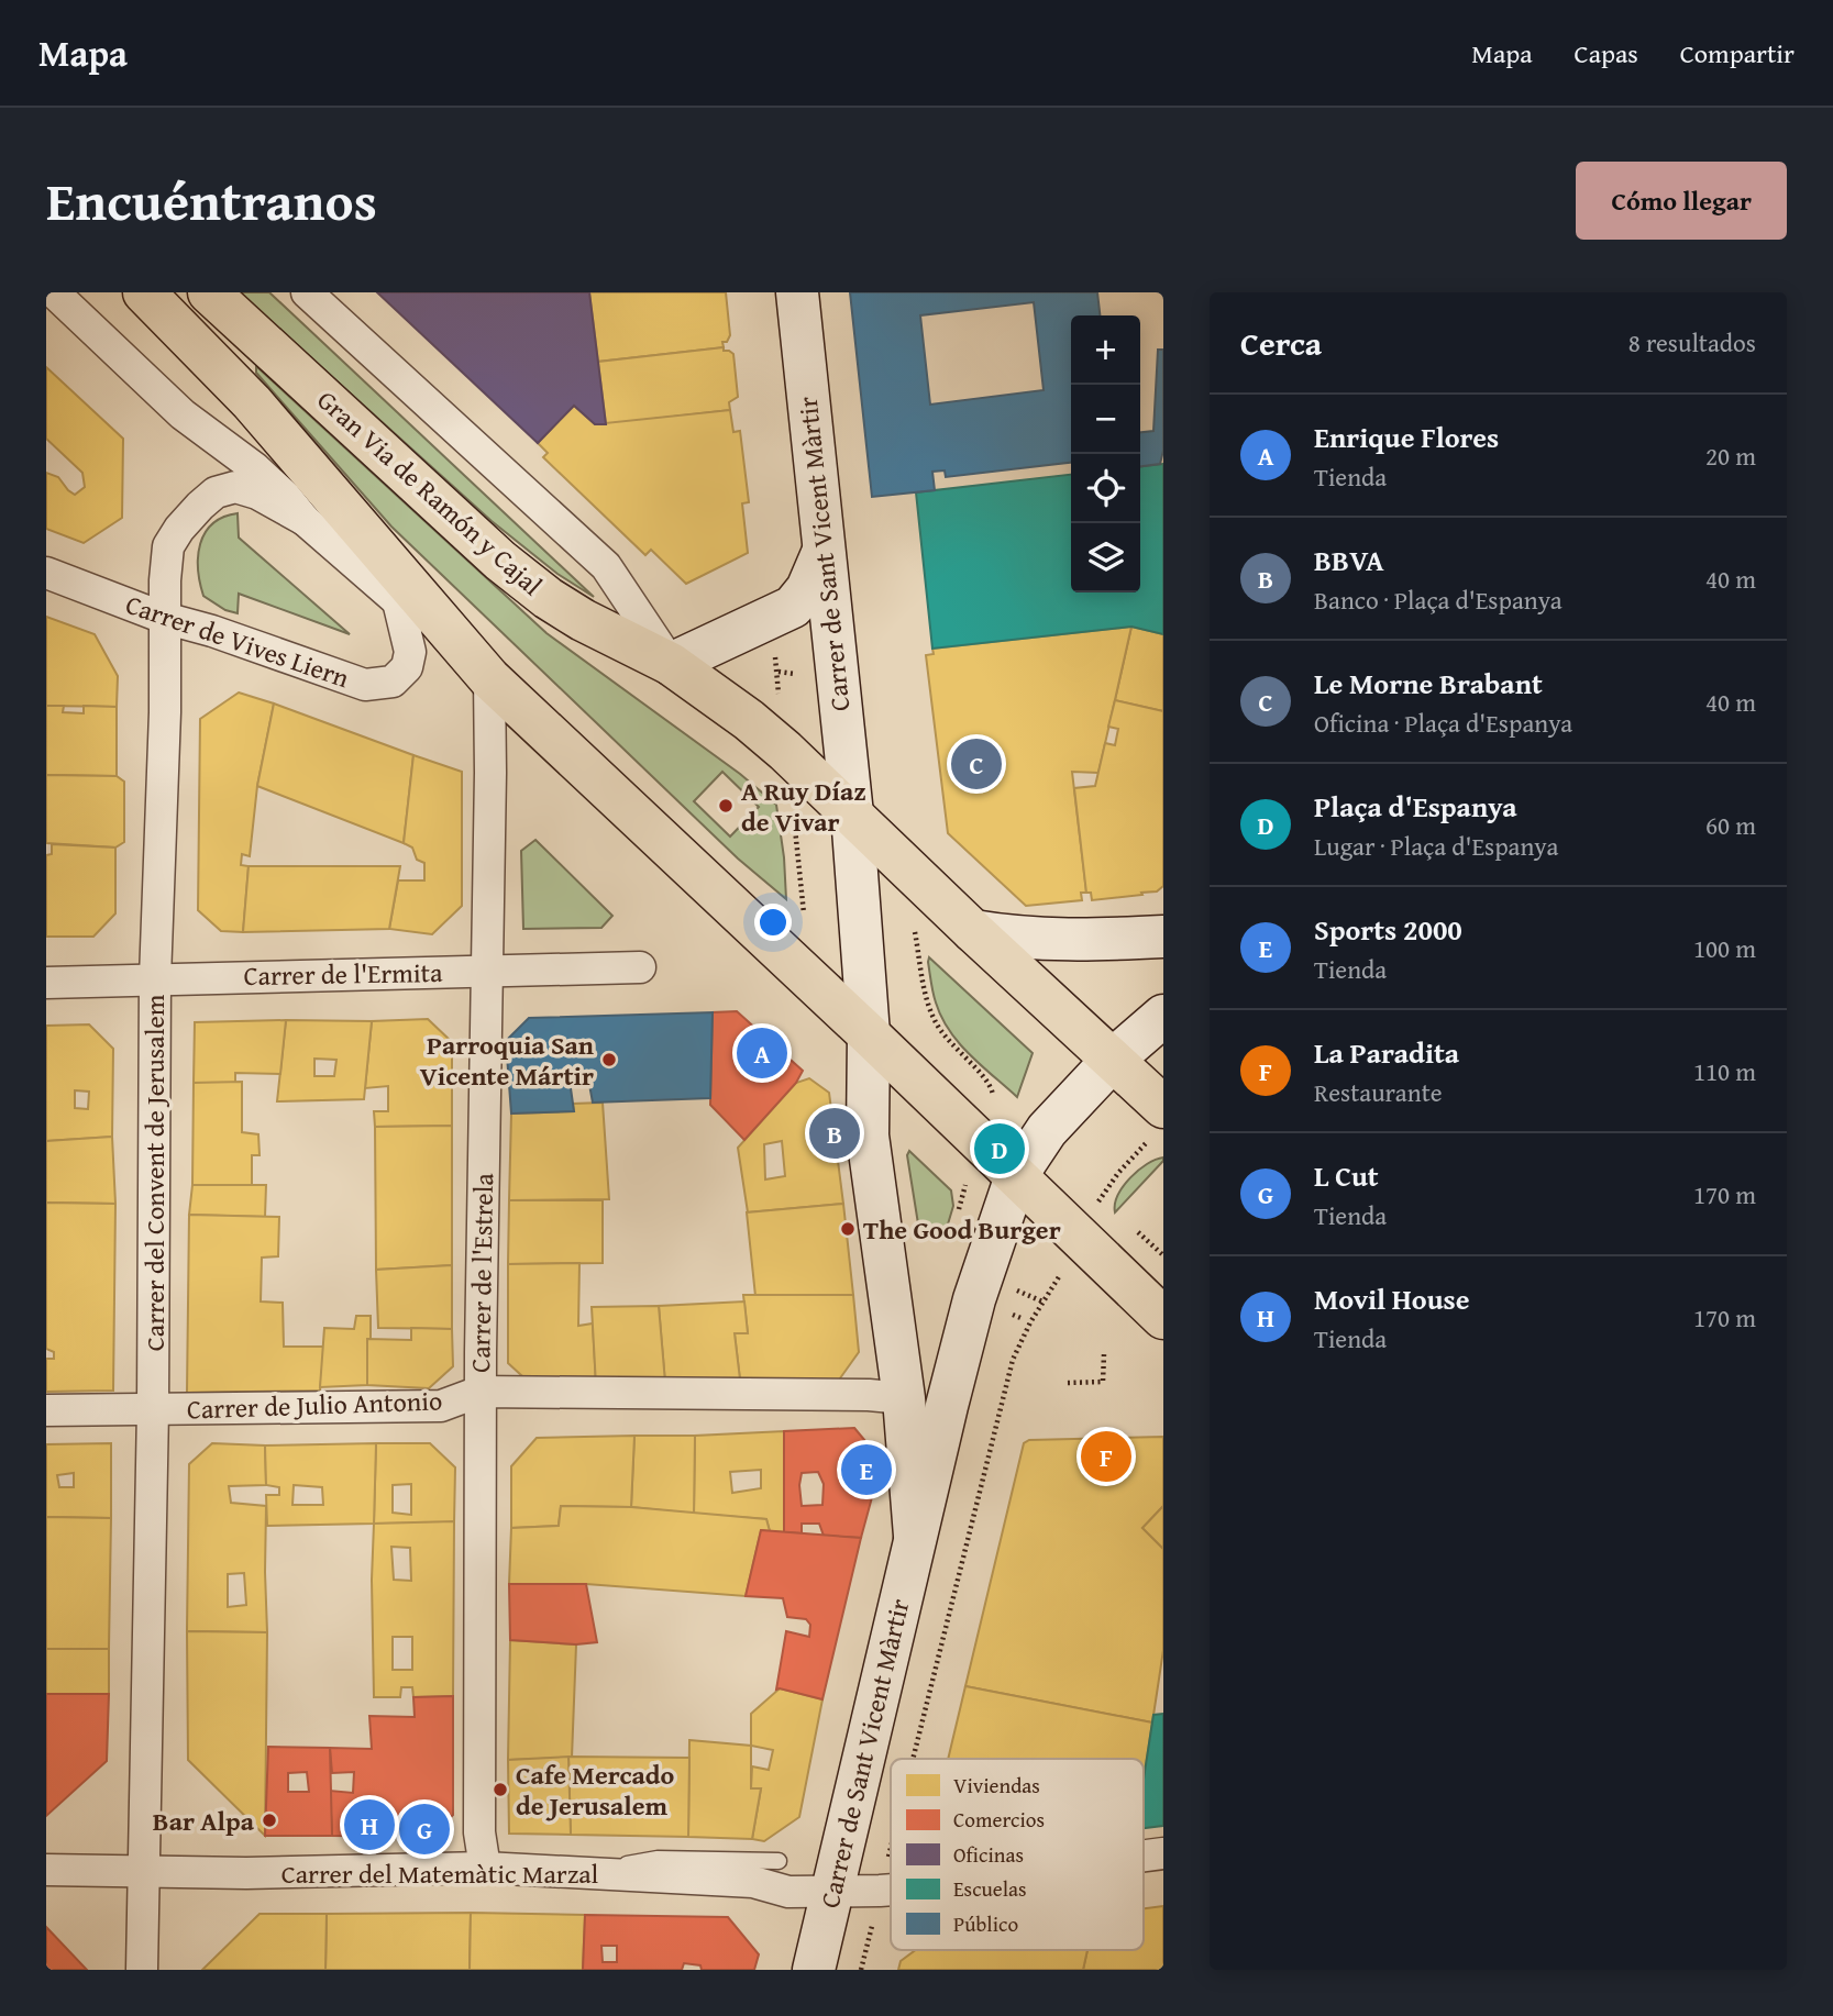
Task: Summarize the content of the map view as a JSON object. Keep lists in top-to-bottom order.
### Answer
{
  "streets": {
    "main road": ["Gran Via de Ramón y Cajal", "Carrer de Sant Vicent Màrtir"],
    "street": [
      "Carrer de Vives Liern",
      "Carrer de l'Ermita",
      "Carrer del Convent de Jerusalem",
      "Carrer de l'Estrela",
      "Carrer de Julio Antonio",
      "Carrer del Matemàtic Marzal"
    ]
  },
  "crossings": [
    ["Gran Via de Ramón y Cajal", "Carrer de Sant Vicent Màrtir"],
    ["Carrer de Sant Vicent Màrtir", "Carrer de Julio Antonio"],
    ["Carrer de Sant Vicent Màrtir", "Carrer del Matemàtic Marzal"],
    ["Carrer de Vives Liern", "Carrer del Convent de Jerusalem"],
    ["Carrer de l'Ermita", "Carrer del Convent de Jerusalem"],
    ["Carrer de l'Ermita", "Carrer de l'Estrela"],
    ["Carrer del Convent de Jerusalem", "Carrer de Julio Antonio"],
    ["Carrer del Convent de Jerusalem", "Carrer del Matemàtic Marzal"],
    ["Carrer de l'Estrela", "Carrer de Julio Antonio"],
    ["Carrer de l'Estrela", "Carrer del Matemàtic Marzal"]
  ],
  "places": [
    "A Ruy Díaz de Vivar",
    "Parroquia San Vicente Mártir",
    "The Good Burger",
    "Cafe Mercado de Jerusalem",
    "Bar Alpa"
  ],
  "legend": [
    "Viviendas",
    "Comercios",
    "Oficinas",
    "Escuelas",
    "Público"
  ],
  "page": {
    "header": "Mapa",
    "nav": ["Mapa", "Capas", "Compartir"],
    "title": "Encuéntranos",
    "buttons": "Cómo llegar",
    "heading": ["Cerca", "8 resultados"],
    "map_buttons": ["+", "−"],
    "list": [
      {
        "mark": "A",
        "name": "Enrique Flores",
        "note": "Tienda",
        "value": "20 m"
      },
      {
        "mark": "B",
        "name": "BBVA",
        "note": "Banco · Plaça d'Espanya",
        "value": "40 m"
      },
      {
        "mark": "C",
        "name": "Le Morne Brabant",
        "note": "Oficina · Plaça d'Espanya",
        "value": "40 m"
      },
      {
        "mark": "D",
        "name": "Plaça d'Espanya",
        "note": "Lugar · Plaça d'Espanya",
        "value": "60 m"
      },
      {
        "mark": "E",
        "name": "Sports 2000",
        "note": "Tienda",
        "value": "100 m"
      },
      {
        "mark": "F",
        "name": "La Paradita",
        "note": "Restaurante",
        "value": "110 m"
      },
      {
        "mark": "G",
        "name": "L Cut",
        "note": "Tienda",
        "value": "170 m"
      },
      {
        "mark": "H",
        "name": "Movil House",
        "note": "Tienda",
        "value": "170 m"
      }
    ],
    "pins": [
      "C",
      "A",
      "B",
      "D",
      "F",
      "E",
      "H",
      "G"
    ]
  }
}
